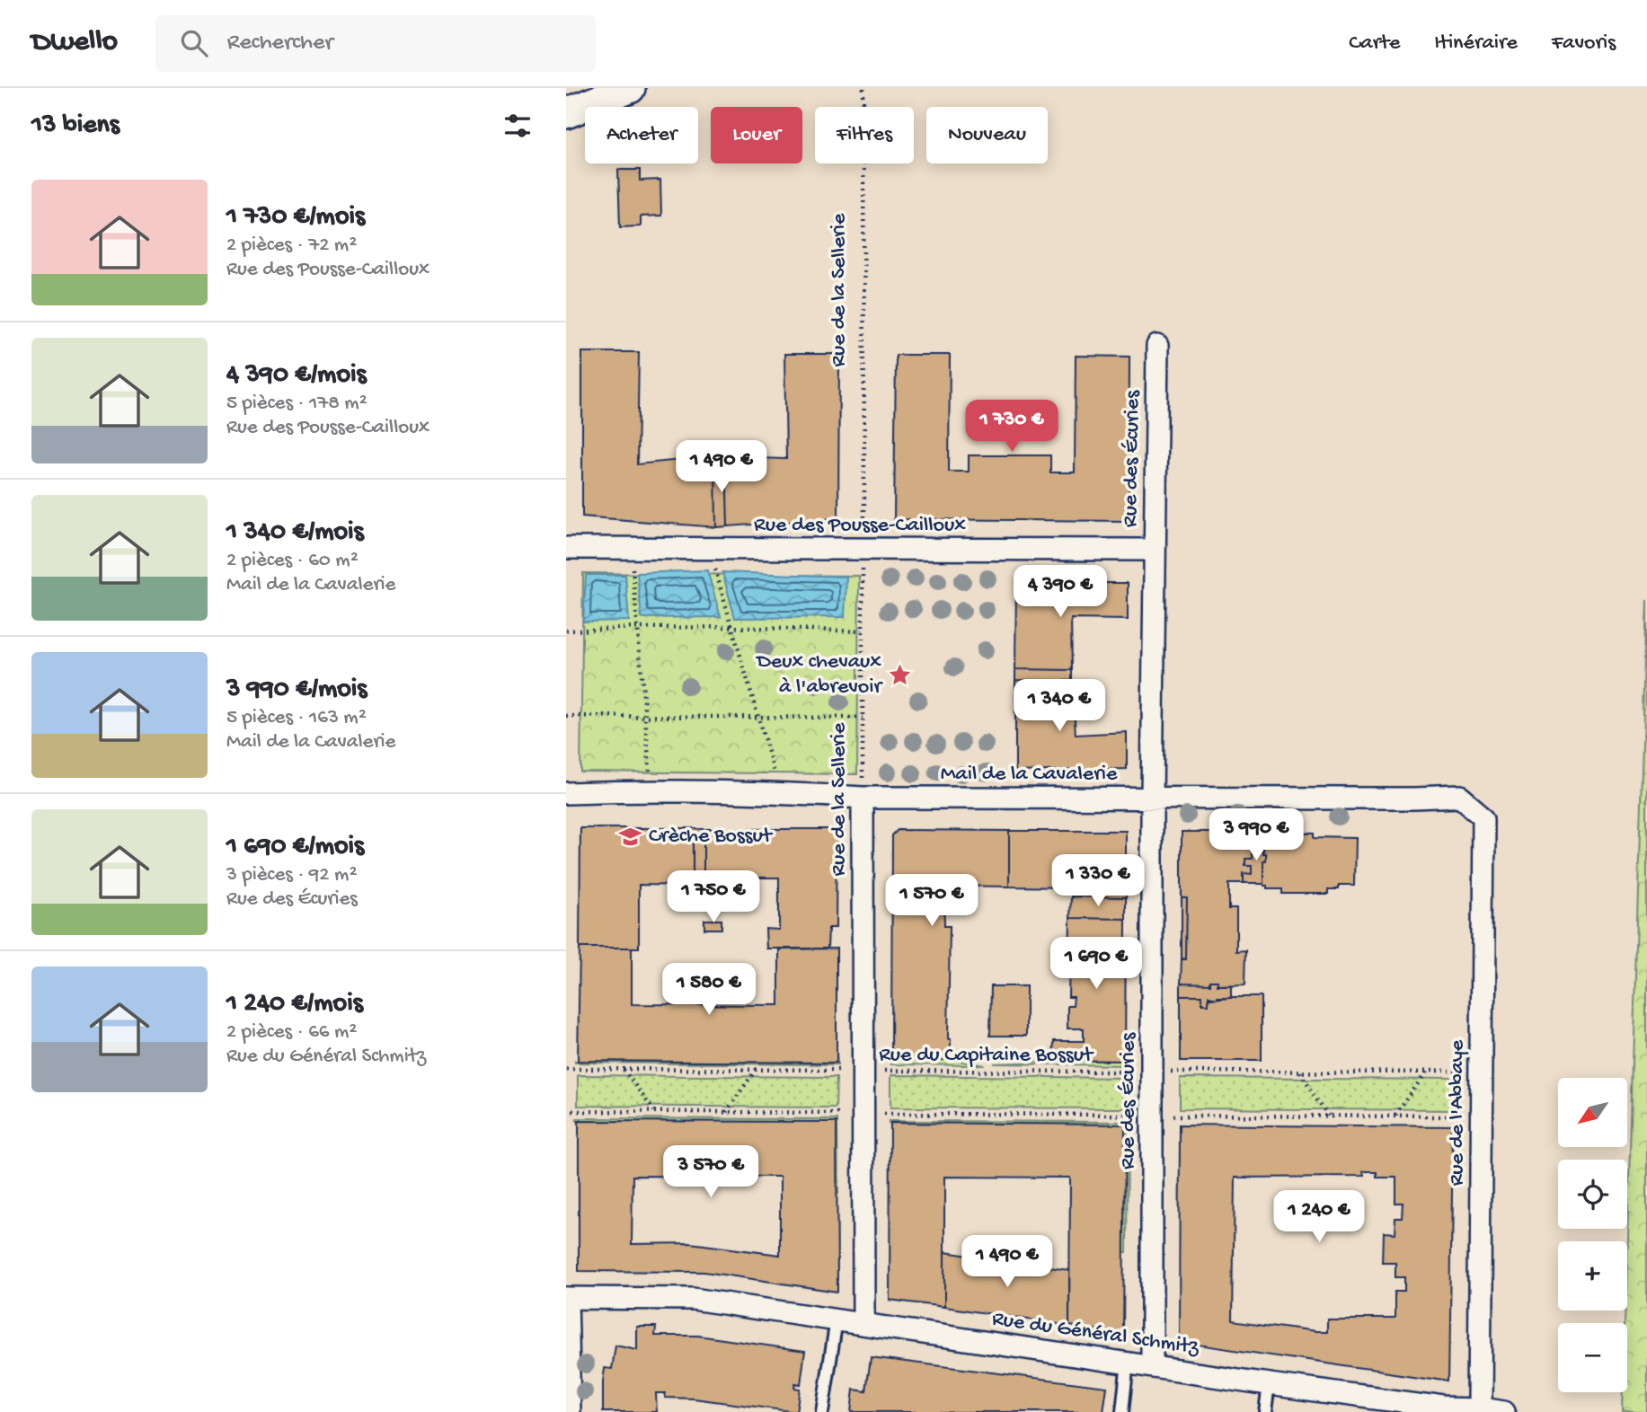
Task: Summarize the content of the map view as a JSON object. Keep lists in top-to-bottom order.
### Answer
{
  "streets": {
    "street": [
      "Rue de la Sellerie",
      "Rue des Écuries",
      "Rue des Pousse-Cailloux",
      "Mail de la Cavalerie",
      "Rue de l'Abbaye",
      "Rue du Général Schmitz"
    ],
    "path": ["Rue du Capitaine Bossut"]
  },
  "crossings": [
    ["Rue de la Sellerie", "Rue des Pousse-Cailloux"],
    ["Rue de la Sellerie", "Mail de la Cavalerie"],
    ["Rue de la Sellerie", "Rue du Capitaine Bossut"],
    ["Rue de la Sellerie", "Rue du Général Schmitz"],
    ["Rue des Écuries", "Rue des Pousse-Cailloux"],
    ["Rue des Écuries", "Mail de la Cavalerie"],
    ["Rue des Écuries", "Rue du Capitaine Bossut"],
    ["Rue des Écuries", "Rue du Général Schmitz"],
    ["Mail de la Cavalerie", "Rue de l'Abbaye"],
    ["Rue du Capitaine Bossut", "Rue de l'Abbaye"],
    ["Rue de l'Abbaye", "Rue du Général Schmitz"]
  ],
  "places": {
    "place": ["Deux chevaux à l'abrevoir"],
    "school or university": ["Crèche Bossut"]
  },
  "north": "bottom left",
  "page": {
    "header": "Dwello",
    "search": "Rechercher",
    "nav": ["Carte", "Itinéraire", "Favoris"],
    "heading": "13 biens",
    "chip": [
      "Acheter",
      "Louer",
      "Filtres",
      "Nouveau"
    ],
    "list": [
      {
        "name": "1 730 €/mois",
        "note": "2 pièces · 72 m² · Rue des Pousse-Cailloux"
      },
      {
        "name": "4 390 €/mois",
        "note": "5 pièces · 178 m² · Rue des Pousse-Cailloux"
      },
      {
        "name": "1 340 €/mois",
        "note": "2 pièces · 60 m² · Mail de la Cavalerie"
      },
      {
        "name": "3 990 €/mois",
        "note": "5 pièces · 163 m² · Mail de la Cavalerie"
      },
      {
        "name": "1 690 €/mois",
        "note": "3 pièces · 92 m² · Rue des Écuries"
      },
      {
        "name": "1 240 €/mois",
        "note": "2 pièces · 66 m² · Rue du Général Schmitz"
      }
    ],
    "price": [
      "1 730 €",
      "1 490 €",
      "4 390 €",
      "1 340 €",
      "3 990 €",
      "1 330 €",
      "1 750 €",
      "1 570 €",
      "1 690 €",
      "1 580 €",
      "3 570 €",
      "1 240 €",
      "1 490 €"
    ],
    "map_buttons": ["+", "−"]
  }
}
